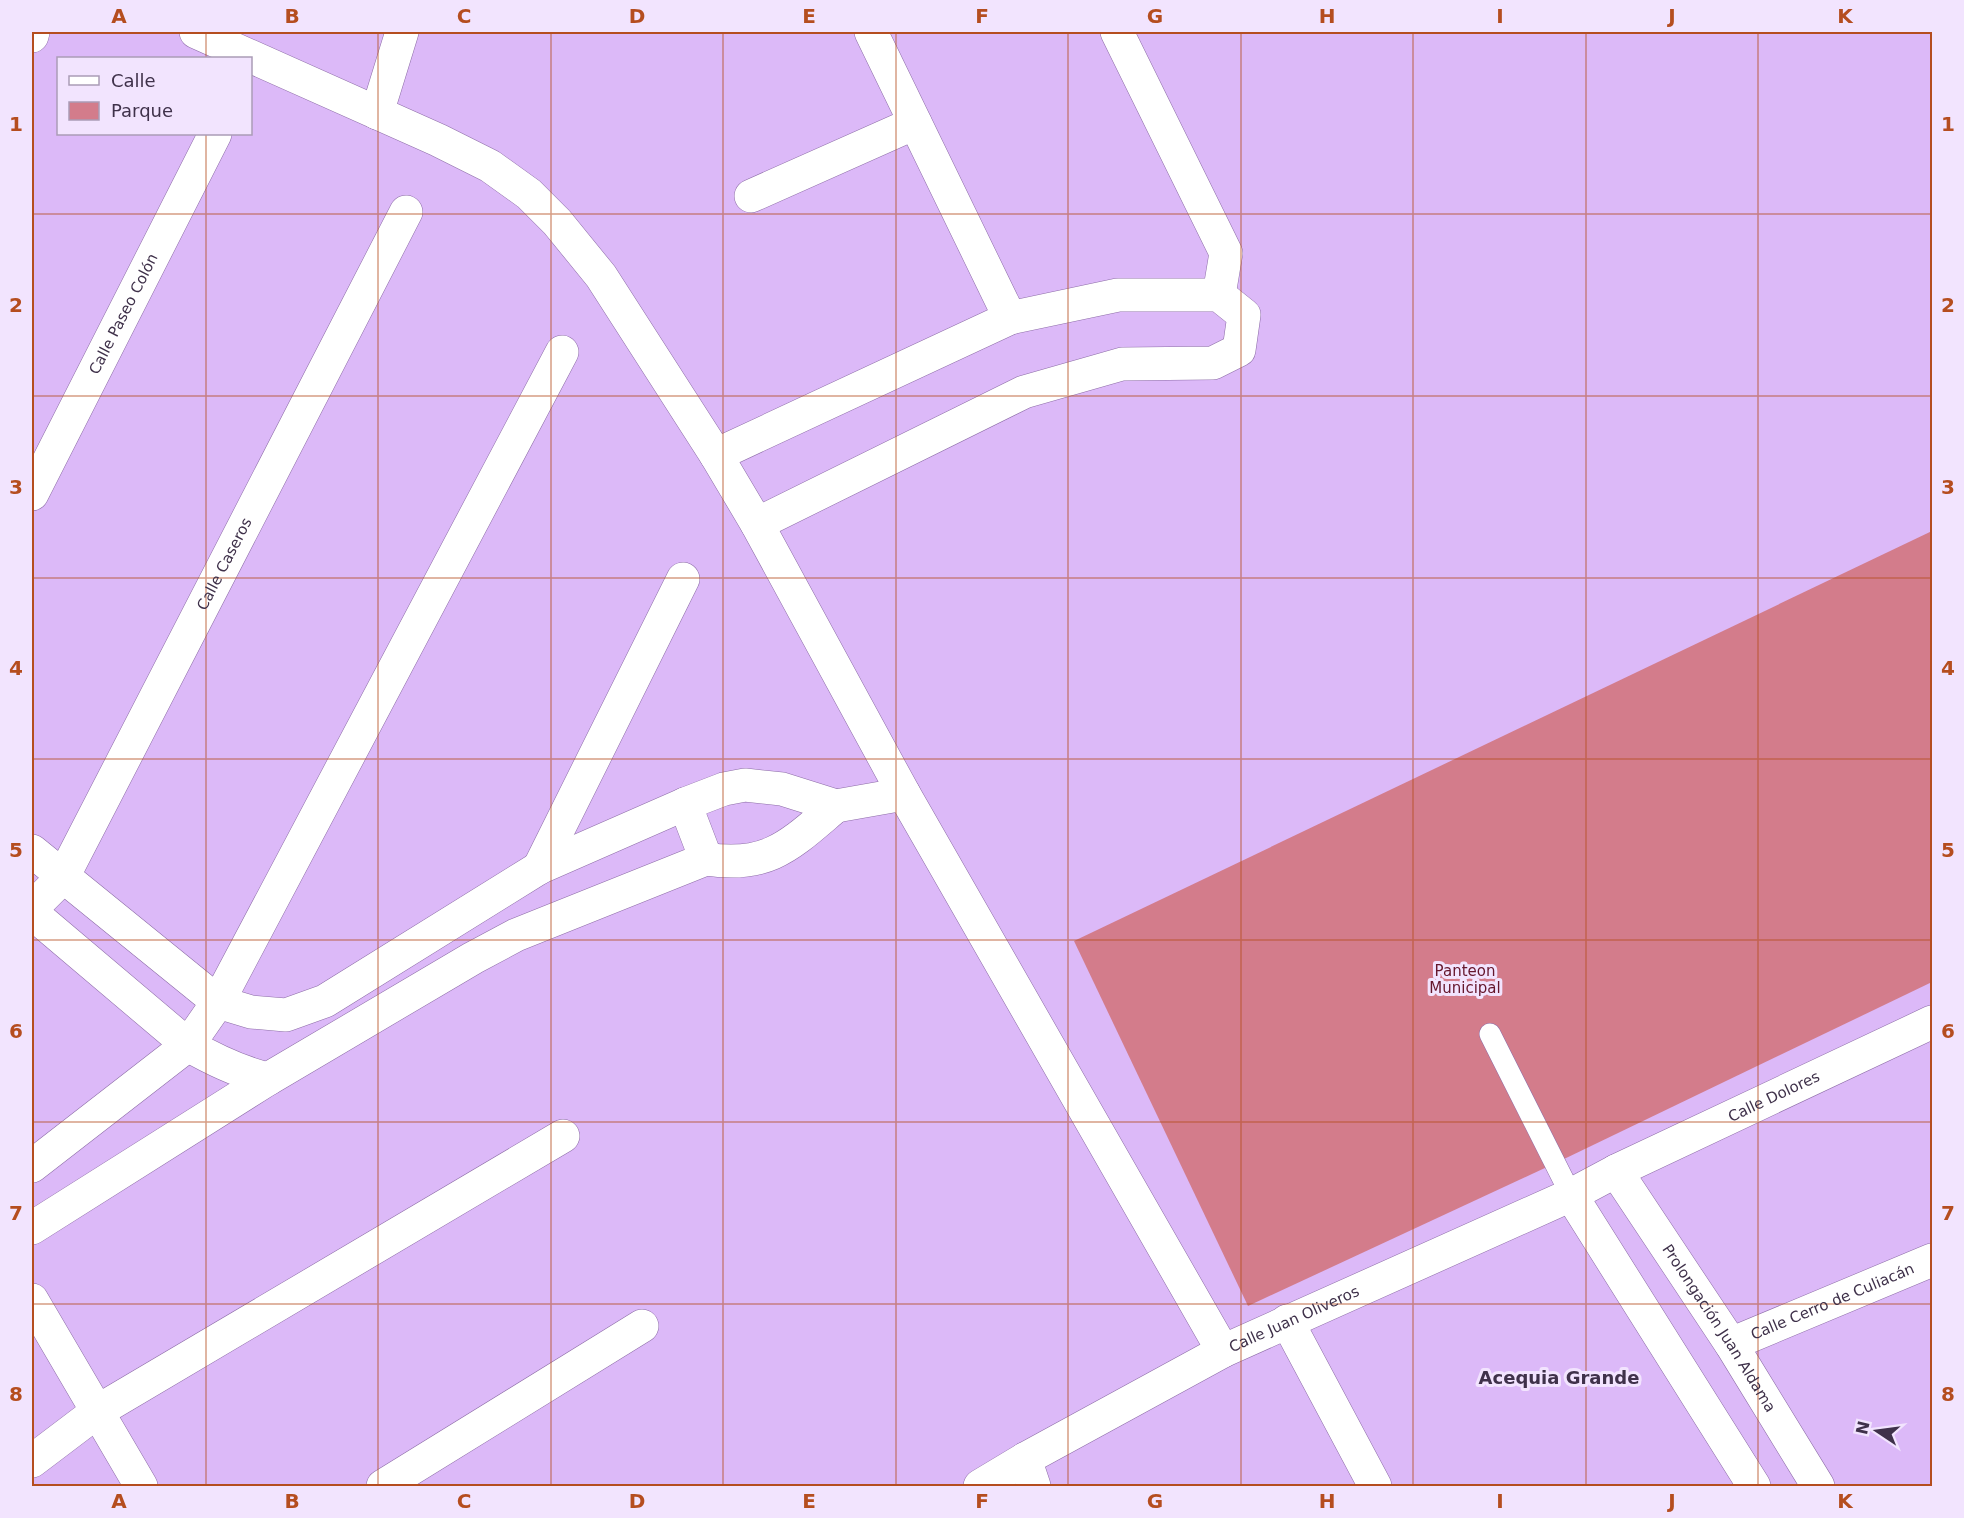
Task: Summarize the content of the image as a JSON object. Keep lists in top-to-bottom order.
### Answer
{
  "streets": {
    "street": [
      "Calle Paseo Colón",
      "Calle Caseros",
      "Calle Dolores",
      "Calle Cerro de Culiacán",
      "Calle Juan Oliveros",
      "Prolongación Juan Aldama"
    ]
  },
  "crossings": [
    ["Calle Dolores", "Calle Juan Oliveros"],
    ["Calle Dolores", "Prolongación Juan Aldama"],
    ["Calle Cerro de Culiacán", "Prolongación Juan Aldama"],
    ["Calle Juan Oliveros", "Prolongación Juan Aldama"]
  ],
  "districts": ["Acequia Grande"],
  "parks": ["Panteon Municipal"],
  "legend": ["Calle", "Parque"],
  "north": "left",
  "grid": {
    "columns": [
      "A",
      "B",
      "C",
      "D",
      "E",
      "F",
      "G",
      "H",
      "I",
      "J",
      "K"
    ],
    "rows": [
      "1",
      "2",
      "3",
      "4",
      "5",
      "6",
      "7",
      "8"
    ]
  }
}
